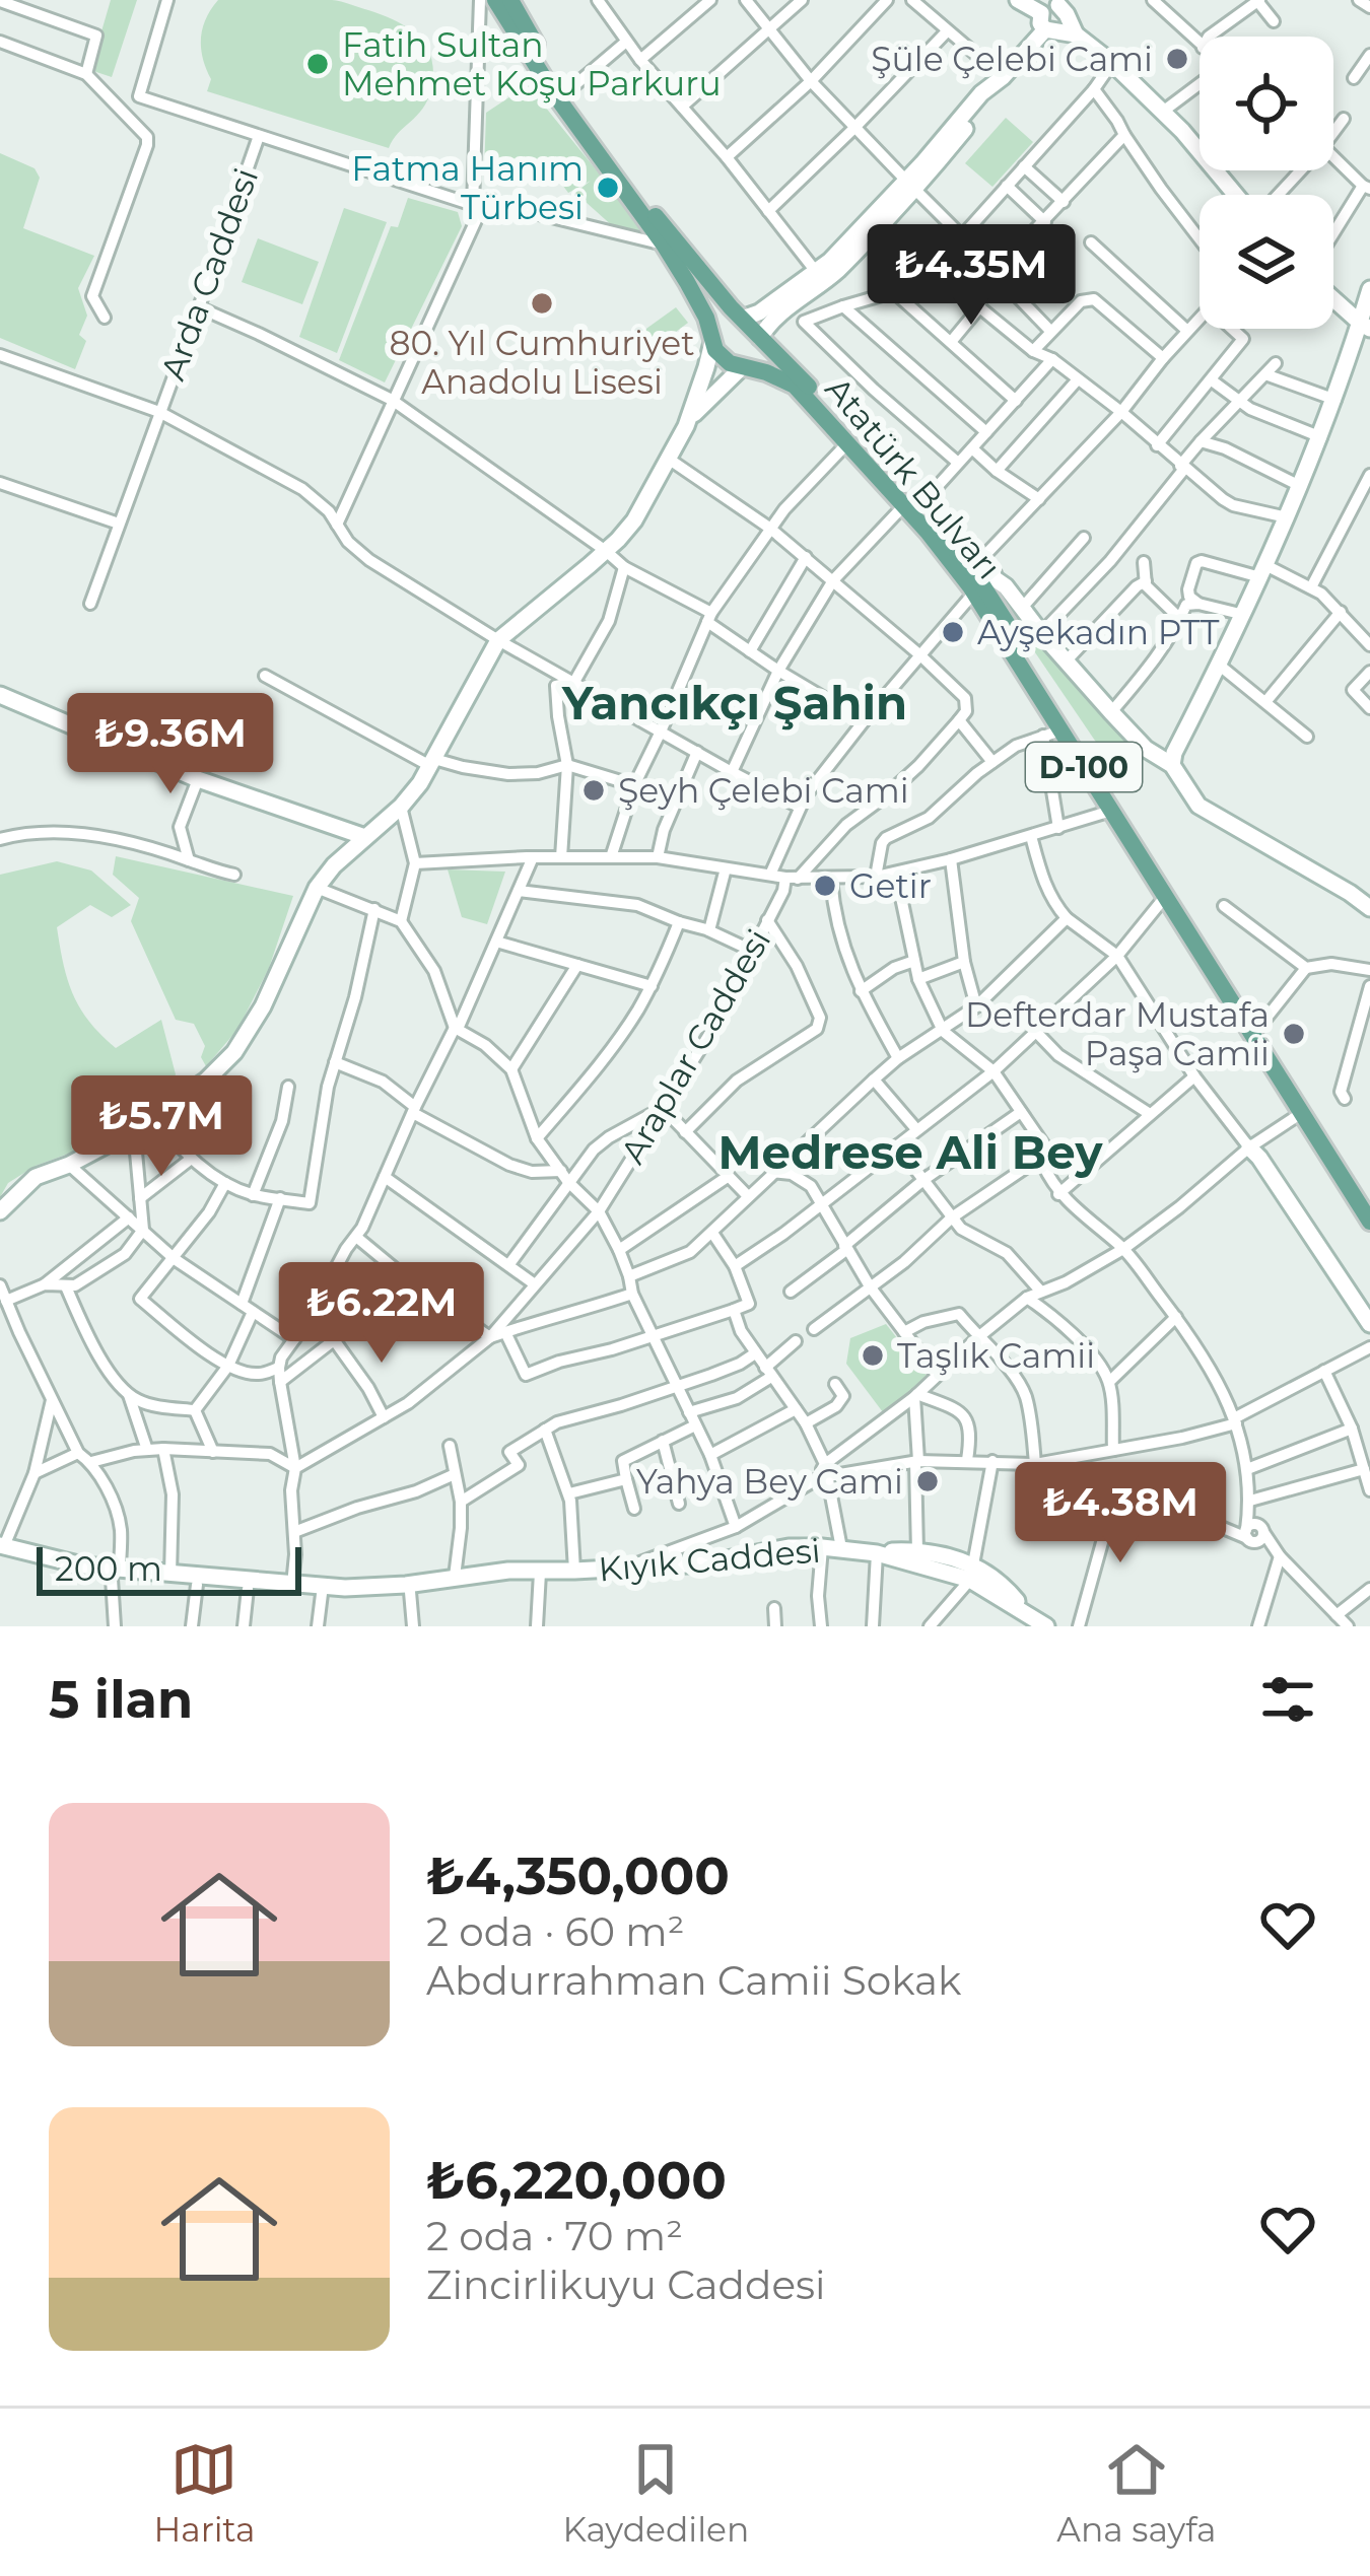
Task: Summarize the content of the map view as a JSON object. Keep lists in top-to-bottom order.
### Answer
{
  "streets": {
    "main road": ["Atatürk Bulvarı", "D-100", "Kıyık Caddesi"],
    "street": ["Arda Caddesi", "Araplar Caddesi"]
  },
  "districts": ["Yancıkçı Şahin", "Medrese Ali Bey"],
  "places": [
    "Şüle Çelebi Cami",
    "Fatih Sultan Mehmet Koşu Parkuru",
    "Fatma Hanım Türbesi",
    "80. Yıl Cumhuriyet Anadolu Lisesi",
    "Ayşekadın PTT",
    "Şeyh Çelebi Cami",
    "Getir",
    "Defterdar Mustafa Paşa Camii",
    "Taşlık Camii",
    "Yahya Bey Cami"
  ],
  "scale_bar": "200 m",
  "page": {
    "price": [
      "₺4.35M",
      "₺9.36M",
      "₺5.7M",
      "₺6.22M",
      "₺4.38M"
    ],
    "scale": "200 m",
    "heading": "5 ilan",
    "list": [
      {
        "name": "₺4,350,000",
        "note": "2 oda · 60 m² · Abdurrahman Camii Sokak"
      },
      {
        "name": "₺6,220,000",
        "note": "2 oda · 70 m² · Zincirlikuyu Caddesi"
      }
    ],
    "tabs": ["Harita", "Kaydedilen", "Ana sayfa"]
  }
}
